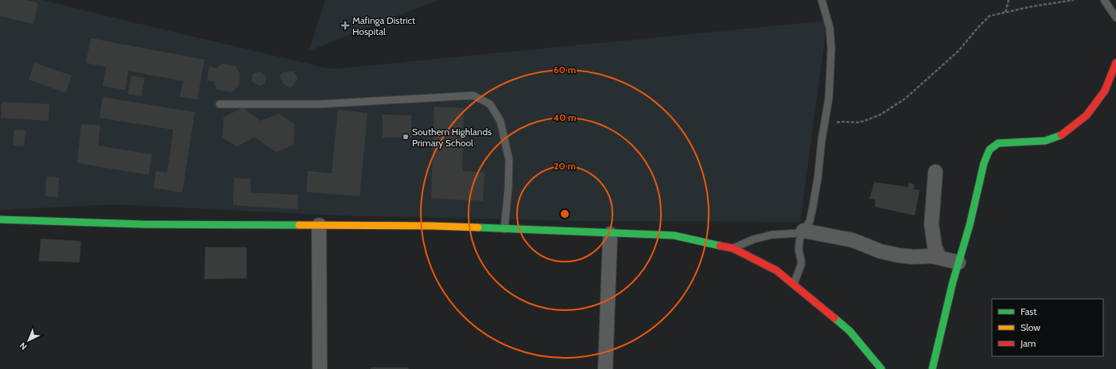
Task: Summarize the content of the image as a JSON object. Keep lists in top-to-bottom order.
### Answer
{
  "places": {
    "health": ["Mafinga District Hospital"],
    "other": ["Southern Highlands Primary School"]
  },
  "legend": ["Fast", "Slow", "Jam"],
  "north": "bottom left",
  "rings": ["60 m", "40 m", "20 m"]
}
